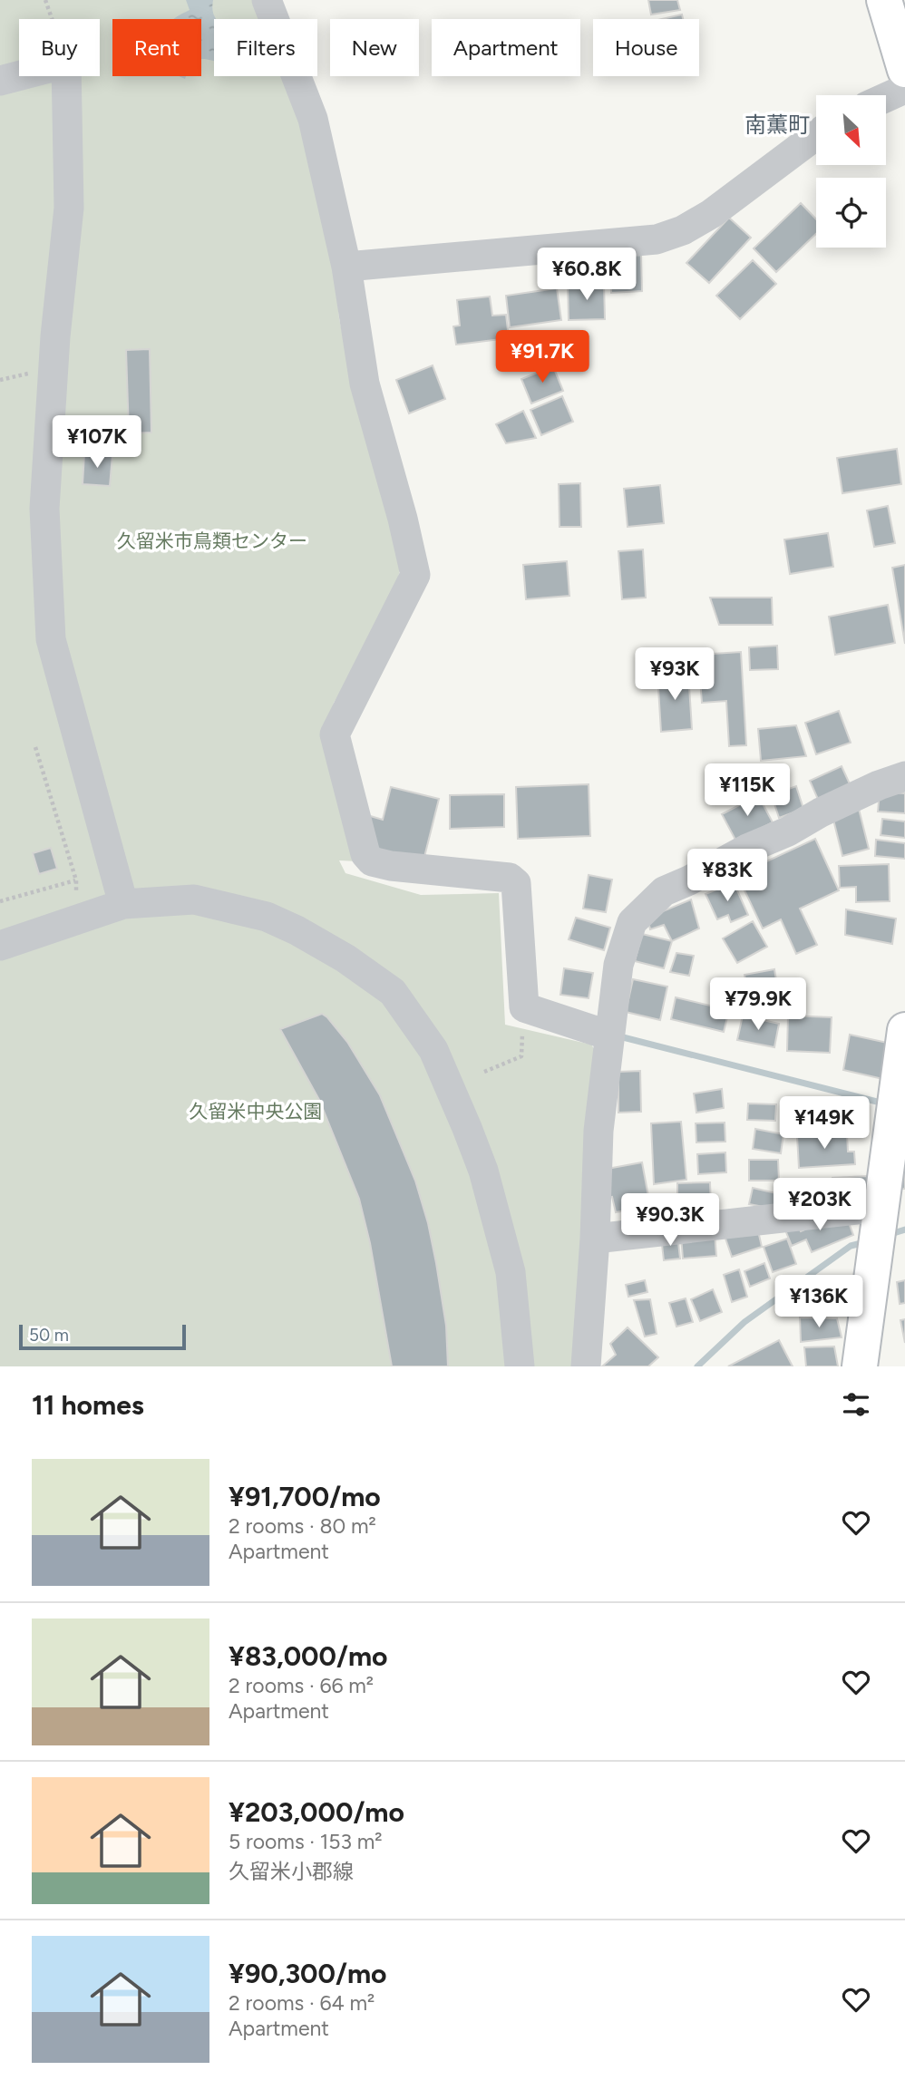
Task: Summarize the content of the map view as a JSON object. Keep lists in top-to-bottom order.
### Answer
{
  "districts": ["南薫町"],
  "parks": ["久留米市鳥類センター", "久留米中央公園"],
  "scale_bar": "50 m",
  "north": "bottom right",
  "page": {
    "chip": [
      "Buy",
      "Rent",
      "Filters",
      "New",
      "Apartment",
      "House"
    ],
    "price": [
      "¥60.8K",
      "¥91.7K",
      "¥107K",
      "¥93K",
      "¥115K",
      "¥83K",
      "¥79.9K",
      "¥149K",
      "¥203K",
      "¥90.3K",
      "¥136K"
    ],
    "scale": "50 m",
    "heading": "11 homes",
    "list": [
      {
        "name": "¥91,700/mo",
        "note": "2 rooms · 80 m² · Apartment"
      },
      {
        "name": "¥83,000/mo",
        "note": "2 rooms · 66 m² · Apartment"
      },
      {
        "name": "¥203,000/mo",
        "note": "5 rooms · 153 m² · 久留米小郡線"
      },
      {
        "name": "¥90,300/mo",
        "note": "2 rooms · 64 m² · Apartment"
      }
    ]
  }
}
